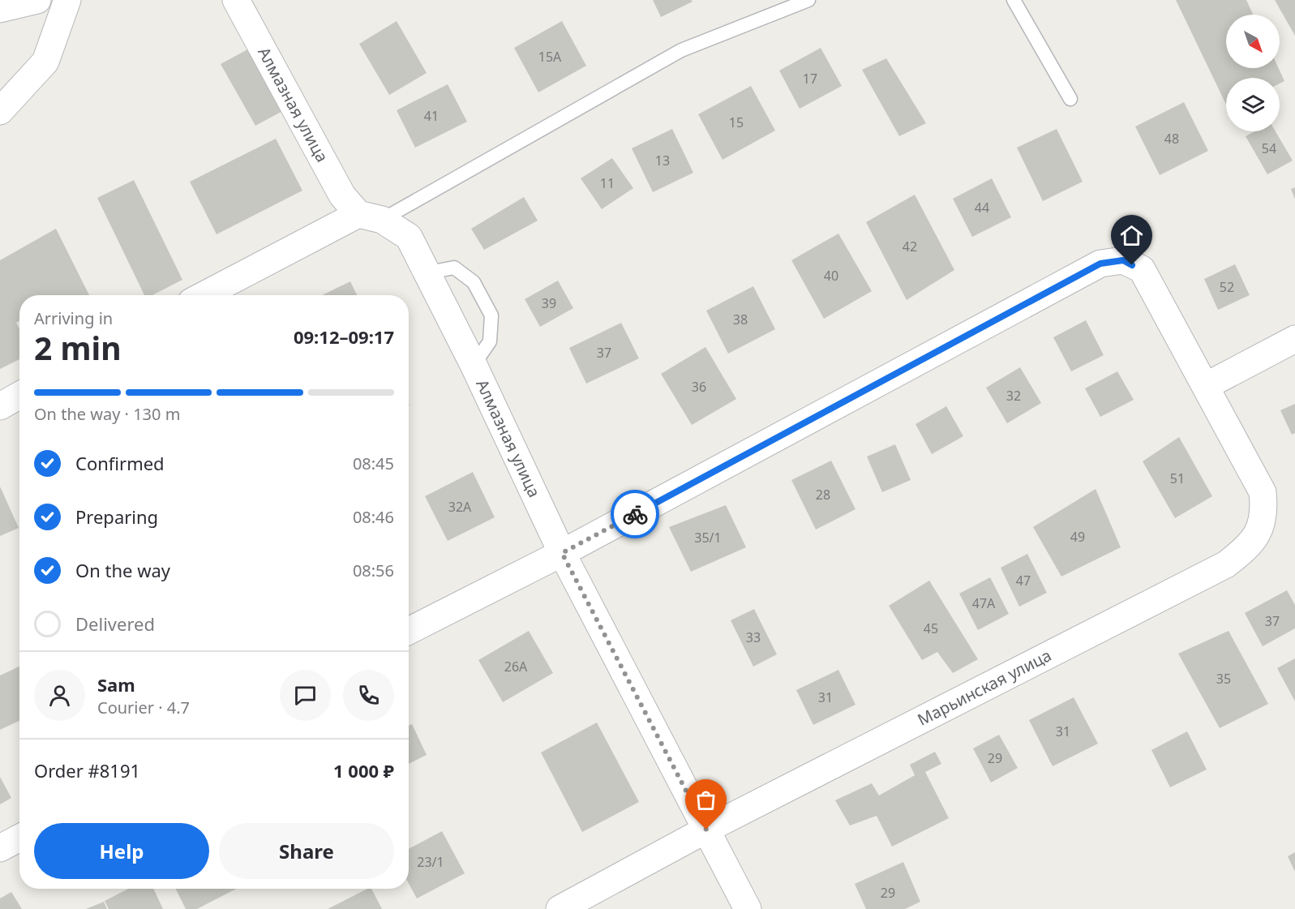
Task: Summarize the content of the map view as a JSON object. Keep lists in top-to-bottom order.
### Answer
{
  "streets": {
    "street": ["Алмазная улица", "Марьинская улица"]
  },
  "crossings": [
    ["Алмазная улица", "Марьинская улица"]
  ],
  "house_numbers": [
    "15А",
    "17",
    "41",
    "15",
    "48",
    "54",
    "13",
    "11",
    "44",
    "42",
    "40",
    "52",
    "39",
    "38",
    "37",
    "36",
    "32",
    "51",
    "28",
    "32А",
    "49",
    "35/1",
    "47",
    "47А",
    "37",
    "45",
    "33",
    "26А",
    "35",
    "31",
    "31",
    "29",
    "23/1",
    "29"
  ],
  "north": "bottom right",
  "page": {
    "heading": ["2 min", "Arriving in", "09:12–09:17"],
    "panel": [
      "Sam",
      "Courier · 4.7",
      "Order #8191",
      "1 000 ₽"
    ],
    "bar": "On the way · 130 m",
    "list": [
      ["Confirmed", "08:45"],
      ["Preparing", "08:46"],
      ["On the way", "08:56"],
      "Delivered"
    ],
    "buttons": ["Help", "Share"]
  }
}
